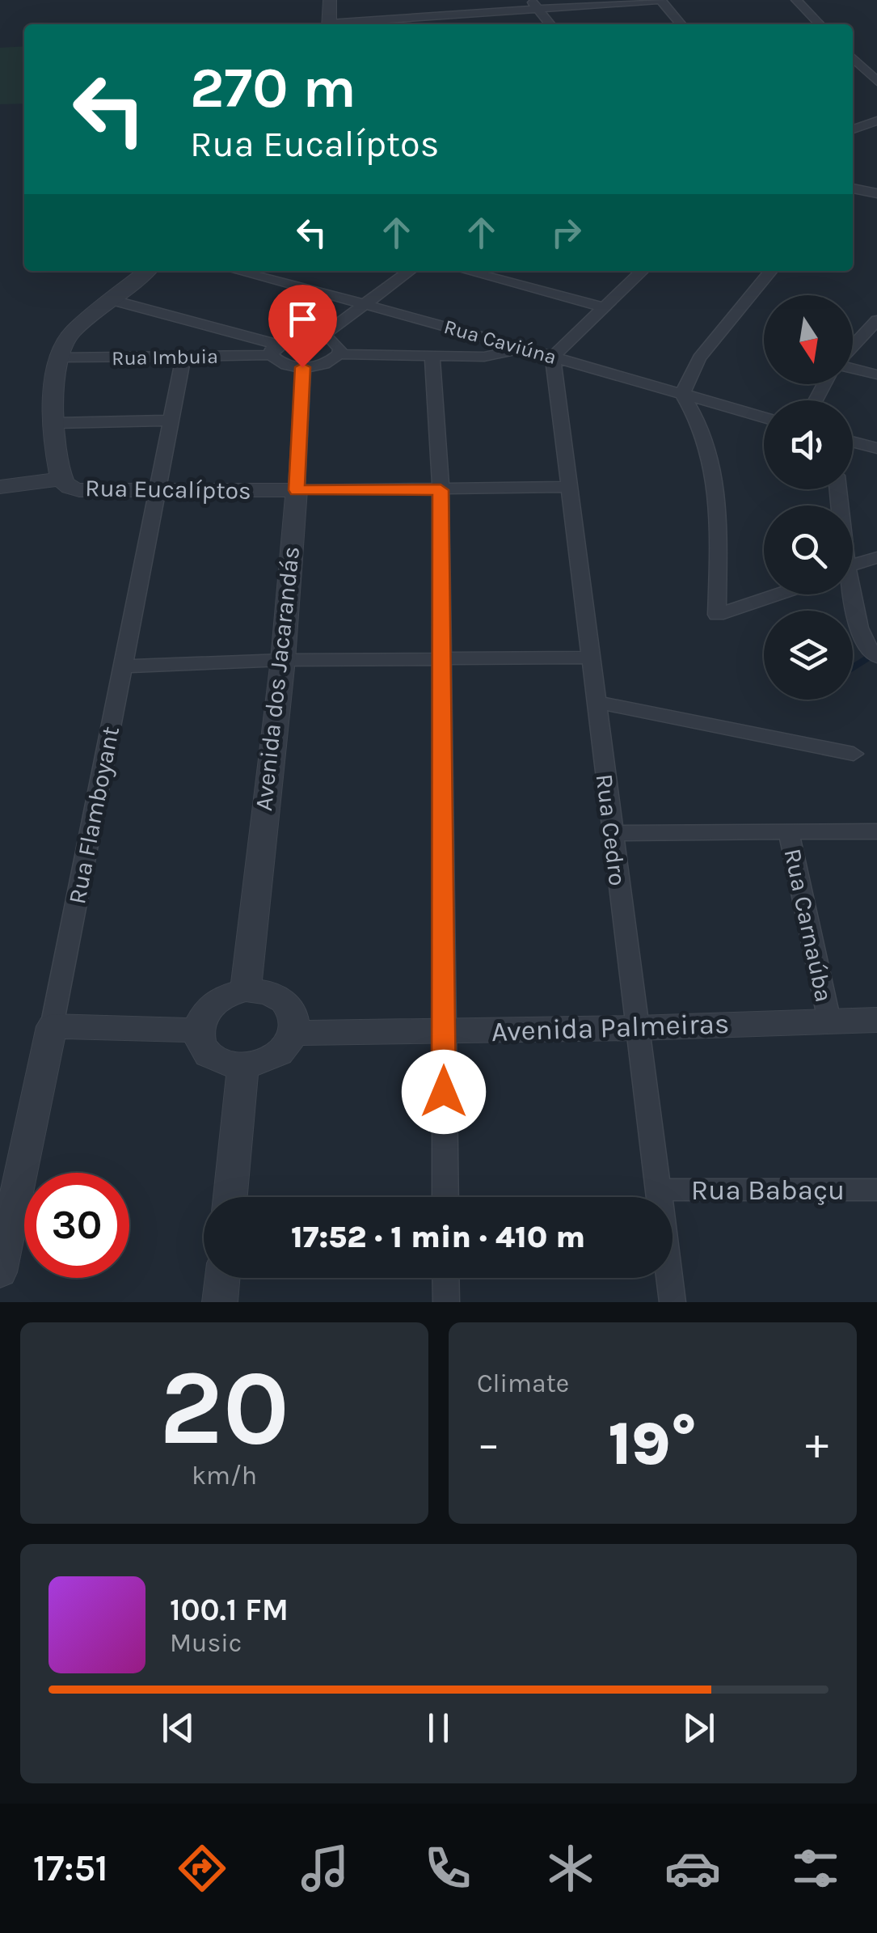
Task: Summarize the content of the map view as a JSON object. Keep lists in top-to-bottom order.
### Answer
{
  "streets": {
    "street": [
      "Rua Caviúna",
      "Rua Imbuia",
      "Rua Eucalíptos",
      "Avenida dos Jacarandás",
      "Rua Flamboyant",
      "Rua Cedro",
      "Rua Carnaúba",
      "Avenida Palmeiras",
      "Rua Babaçu"
    ]
  },
  "crossings": [
    ["Rua Caviúna", "Rua Cedro"],
    ["Rua Imbuia", "Rua Flamboyant"],
    ["Rua Eucalíptos", "Avenida dos Jacarandás"],
    ["Rua Eucalíptos", "Rua Flamboyant"],
    ["Rua Eucalíptos", "Rua Cedro"],
    ["Avenida dos Jacarandás", "Avenida Palmeiras"],
    ["Rua Cedro", "Avenida Palmeiras"],
    ["Rua Cedro", "Rua Babaçu"],
    ["Rua Carnaúba", "Avenida Palmeiras"]
  ],
  "north": "bottom",
  "page": {
    "turn": ["270 m", "Rua Eucalíptos"],
    "limit": "30",
    "trip": "17:52 · 1 min · 410 m",
    "tile": [
      ["20", "km/h"],
      "Climate"
    ],
    "heat": ["−", "19°", "+"],
    "song": ["100.1 FM", "Music"],
    "tabs": "17:51"
  }
}
